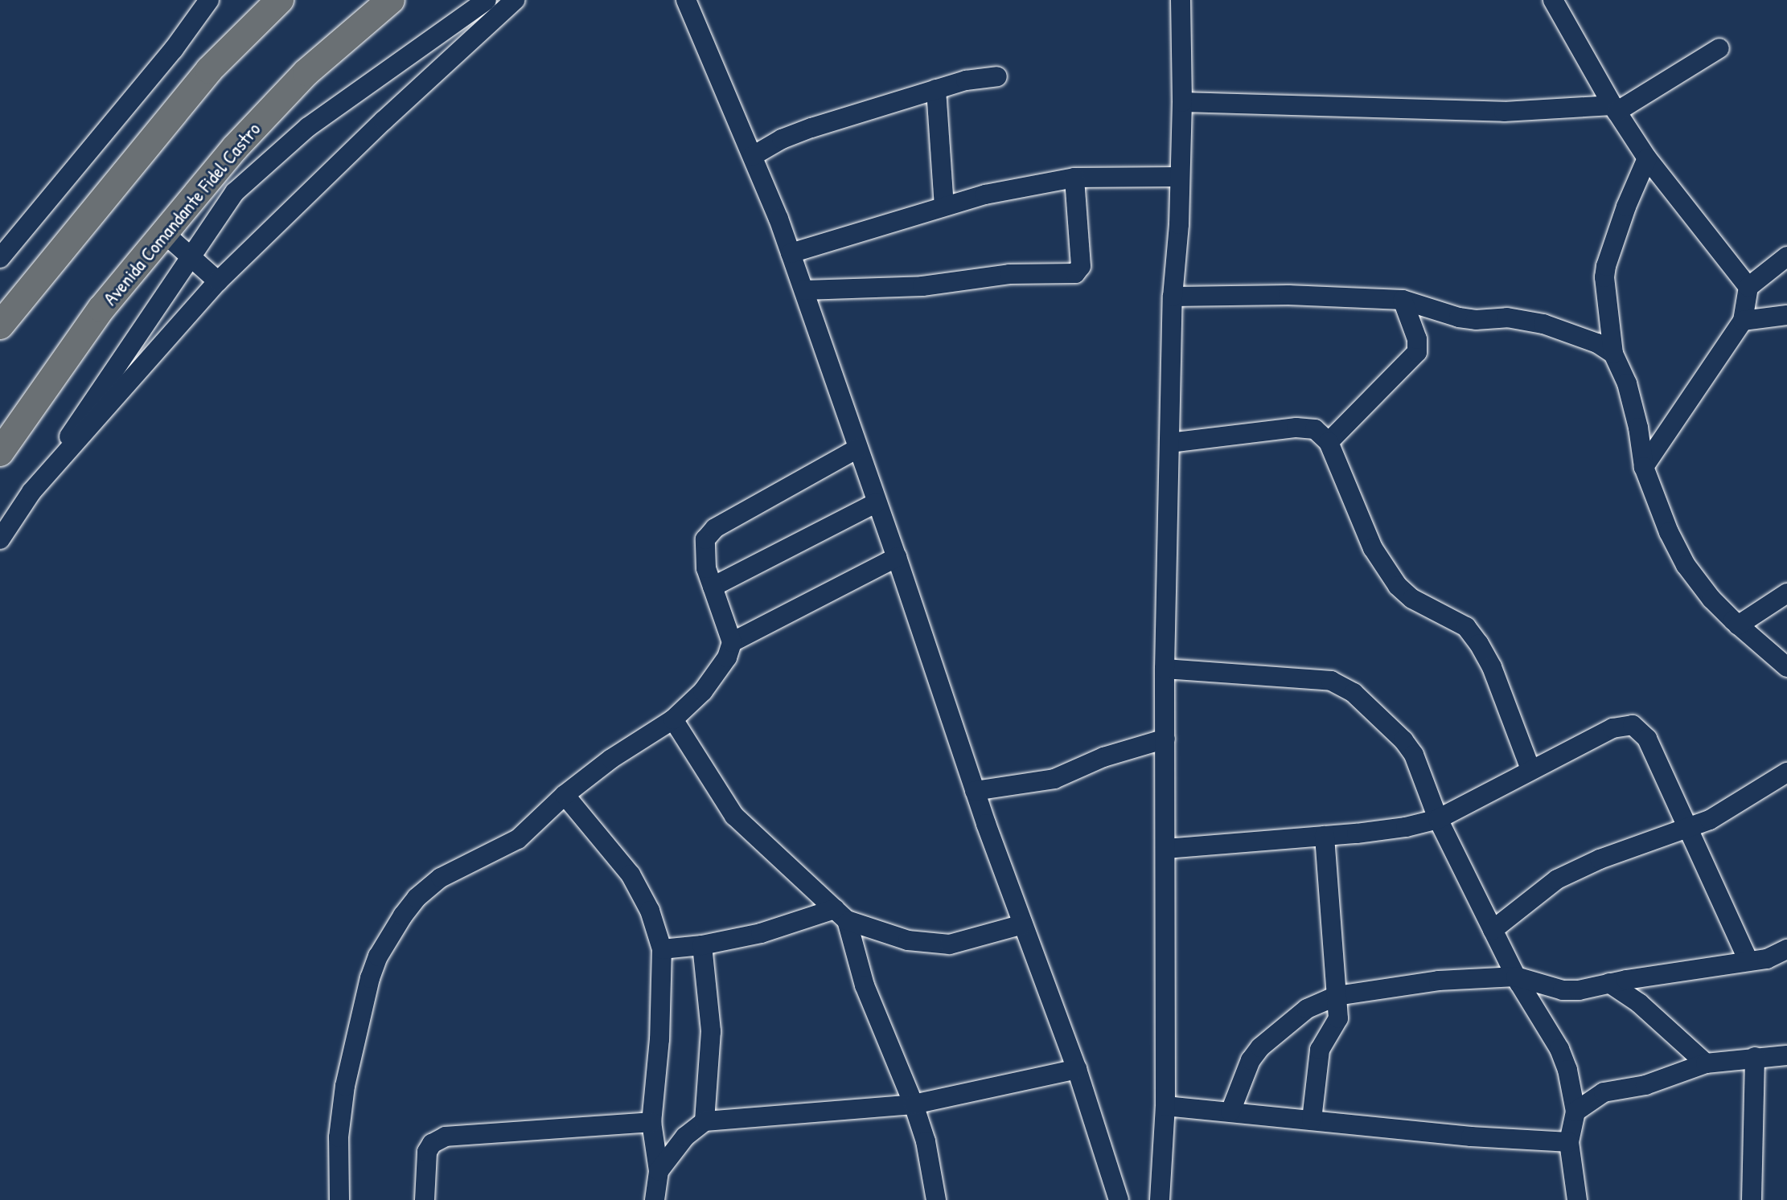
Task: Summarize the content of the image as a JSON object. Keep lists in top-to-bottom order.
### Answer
{
  "streets": {
    "highway": ["Avenida Comandante Fidel Castro"]
  }
}
